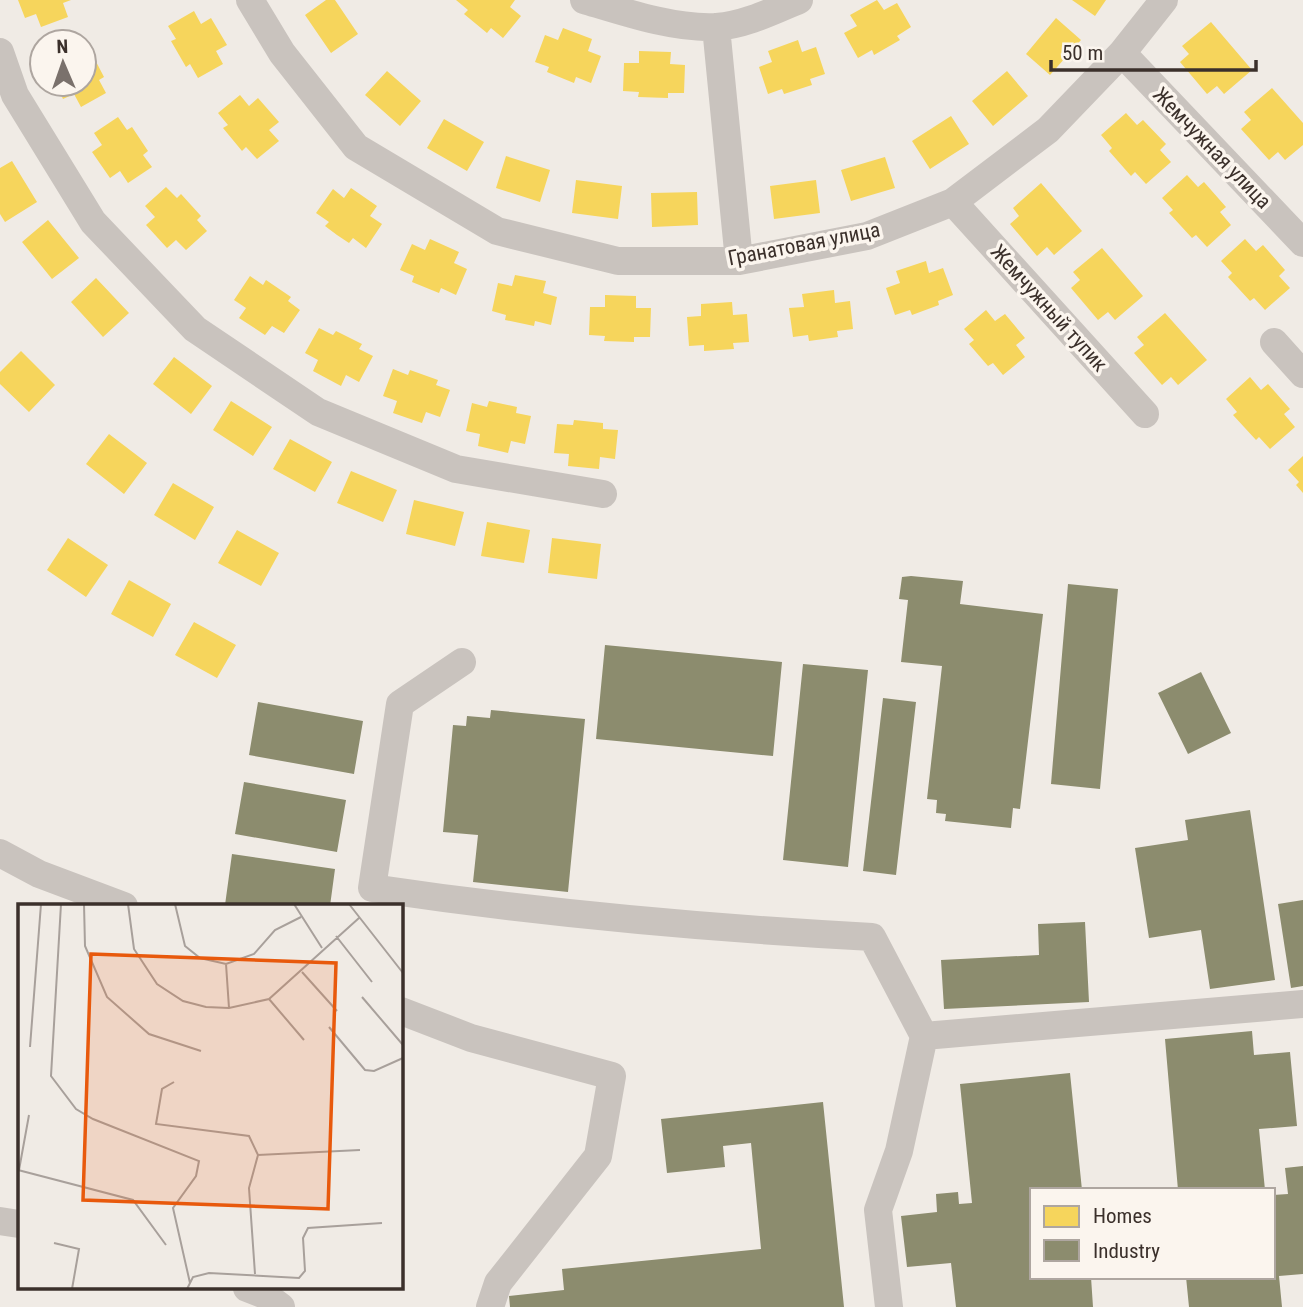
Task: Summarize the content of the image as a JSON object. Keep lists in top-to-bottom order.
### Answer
{
  "streets": {
    "street": ["Жемчужная улица", "Гранатовая улица", "Жемчужный тупик"]
  },
  "crossings": [
    ["Жемчужная улица", "Гранатовая улица"],
    ["Гранатовая улица", "Жемчужный тупик"]
  ],
  "legend": ["Homes", "Industry"],
  "scale_bar": "50 m",
  "north": "top"
}
